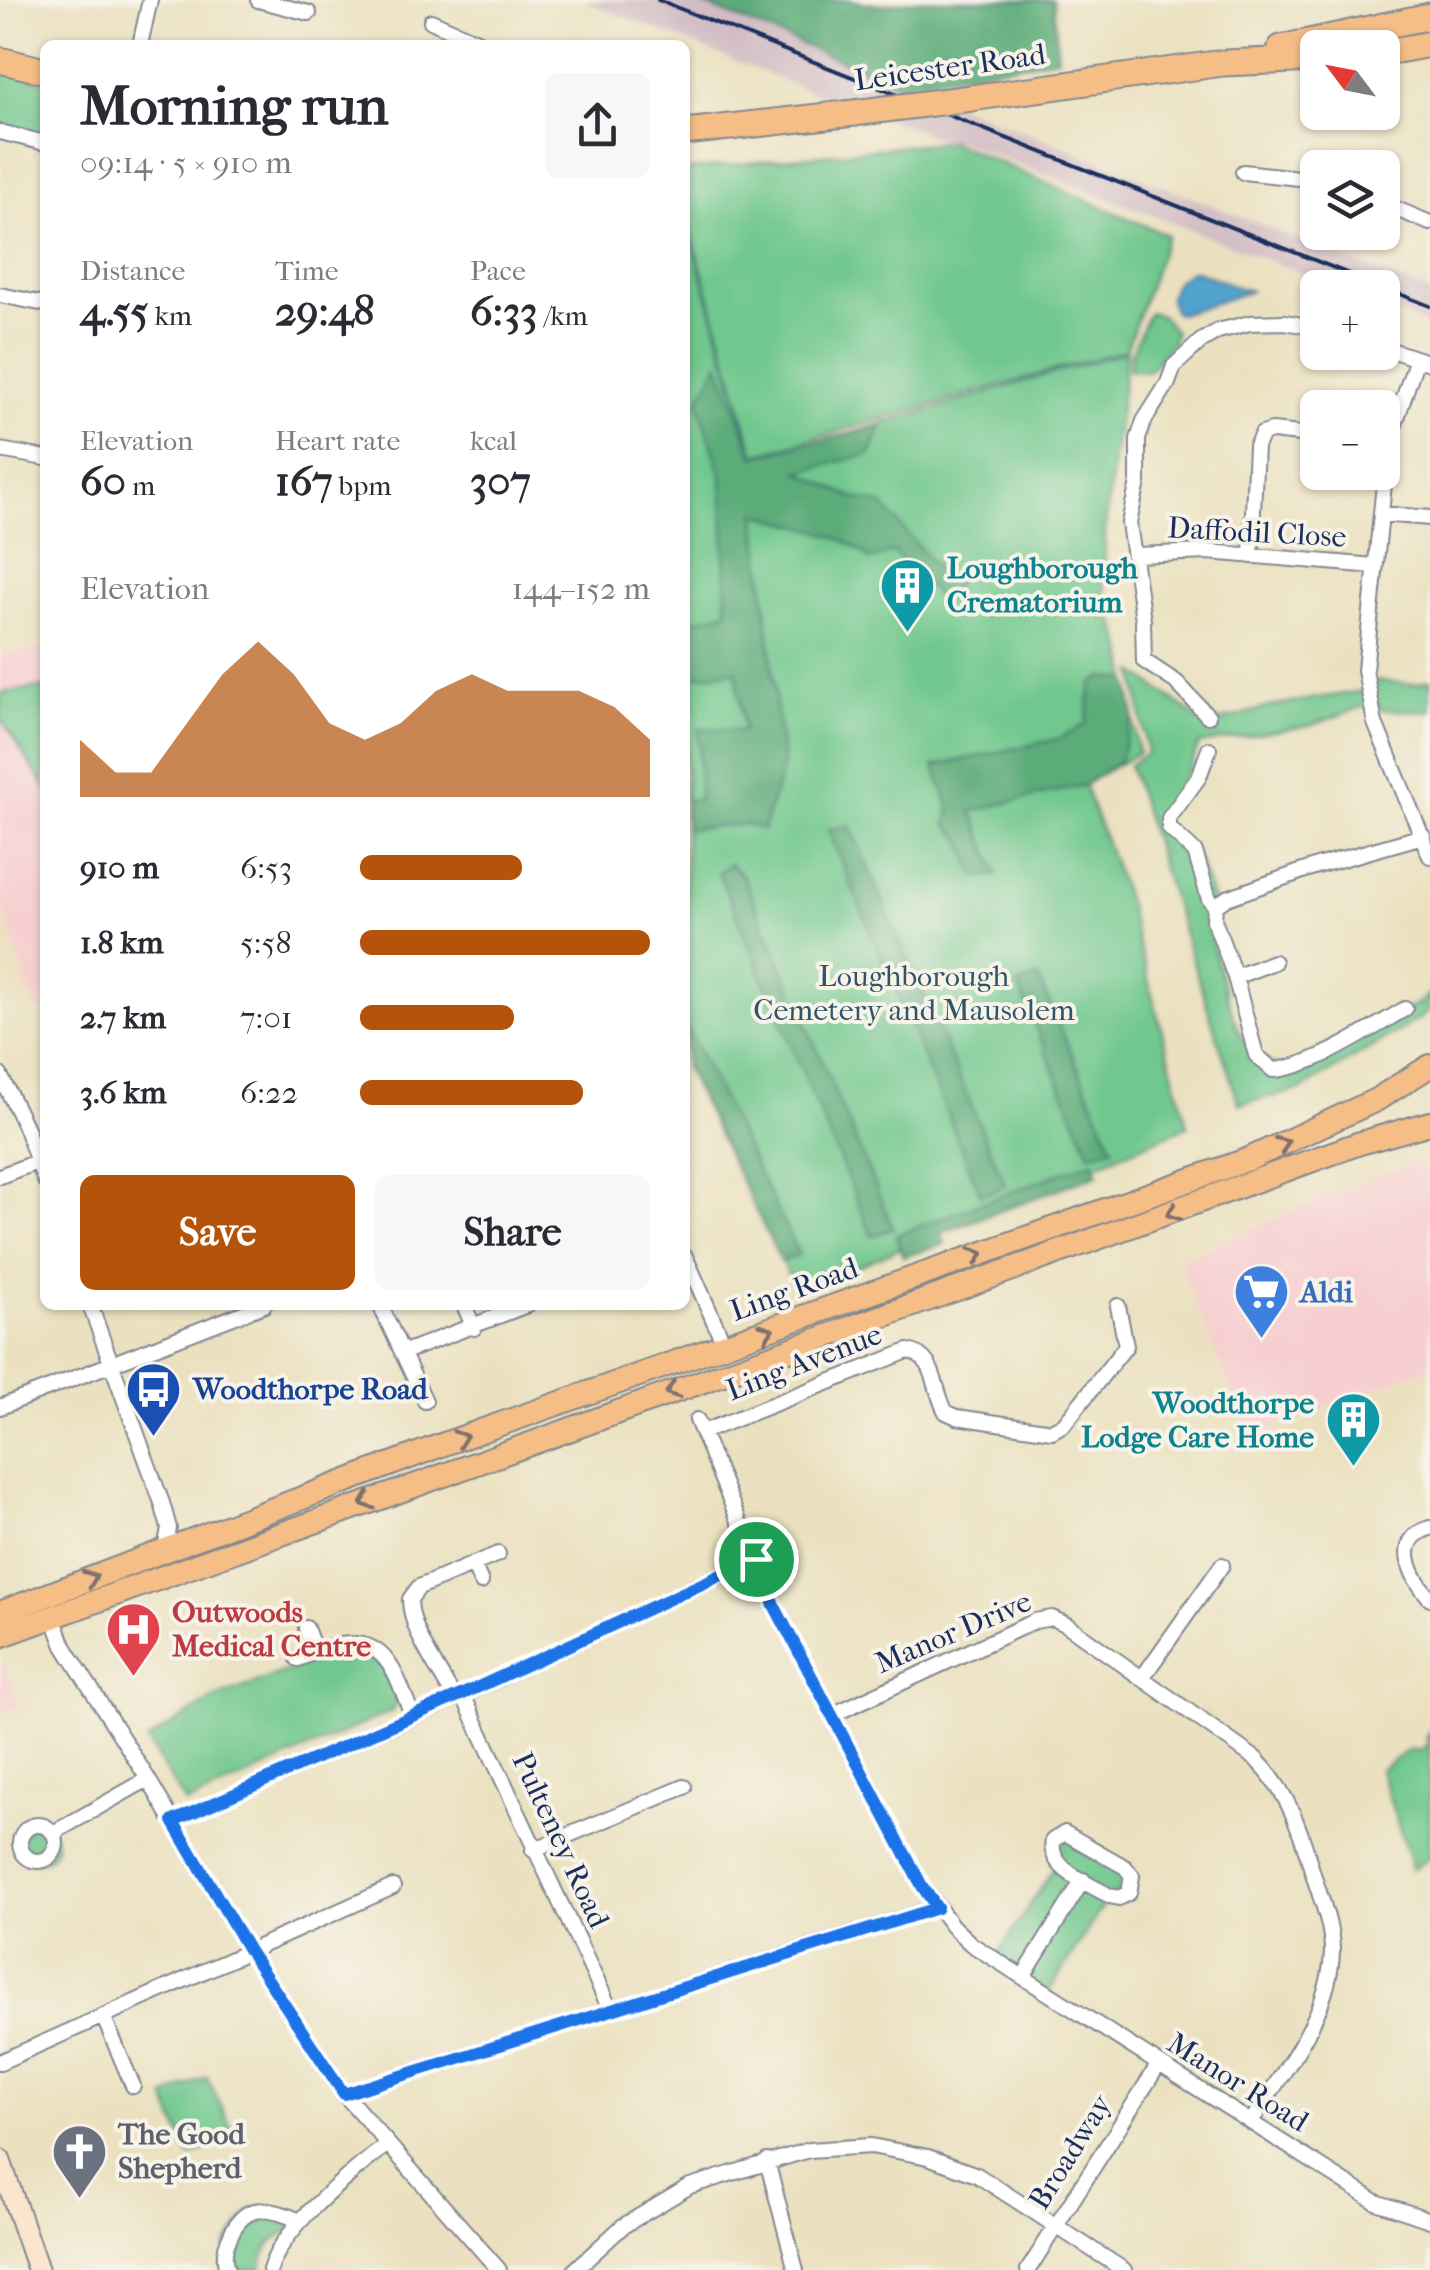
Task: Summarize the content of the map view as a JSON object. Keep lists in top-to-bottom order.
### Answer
{
  "streets": {
    "highway": ["Leicester Road"],
    "main road": ["Ling Road"],
    "street": [
      "Daffodil Close",
      "Ling Avenue",
      "Manor Drive",
      "Pulteney Road",
      "Manor Road",
      "Broadway"
    ]
  },
  "crossings": [
    ["Ling Avenue", "Manor Road"],
    ["Manor Drive", "Manor Road"],
    ["Manor Road", "Broadway"]
  ],
  "parks": ["Loughborough Cemetery and Mausolem"],
  "places": {
    "building": ["Loughborough Crematorium", "Woodthorpe Lodge Care Home"],
    "supermarket": ["Aldi"],
    "bus stop": ["Woodthorpe Road"],
    "hospital": ["Outwoods Medical Centre"],
    "church": ["The Good Shepherd"]
  },
  "north": "top left",
  "page": {
    "map_buttons": ["+", "−"],
    "heading": ["Morning run", "09:14 · 5 × 910 m"],
    "stats": [
      ["Distance", "4.55 km"],
      ["Time", "29:48"],
      ["Pace", "6:33 /km"],
      ["Elevation", "60 m"],
      ["Heart rate", "167 bpm"],
      ["kcal", "307"]
    ],
    "chart": ["Elevation", "144–152 m"],
    "list": [
      {
        "name": "910 m",
        "note": "6:53"
      },
      {
        "name": "1.8 km",
        "note": "5:58"
      },
      {
        "name": "2.7 km",
        "note": "7:01"
      },
      {
        "name": "3.6 km",
        "note": "6:22"
      }
    ],
    "buttons": ["Save", "Share"]
  }
}
